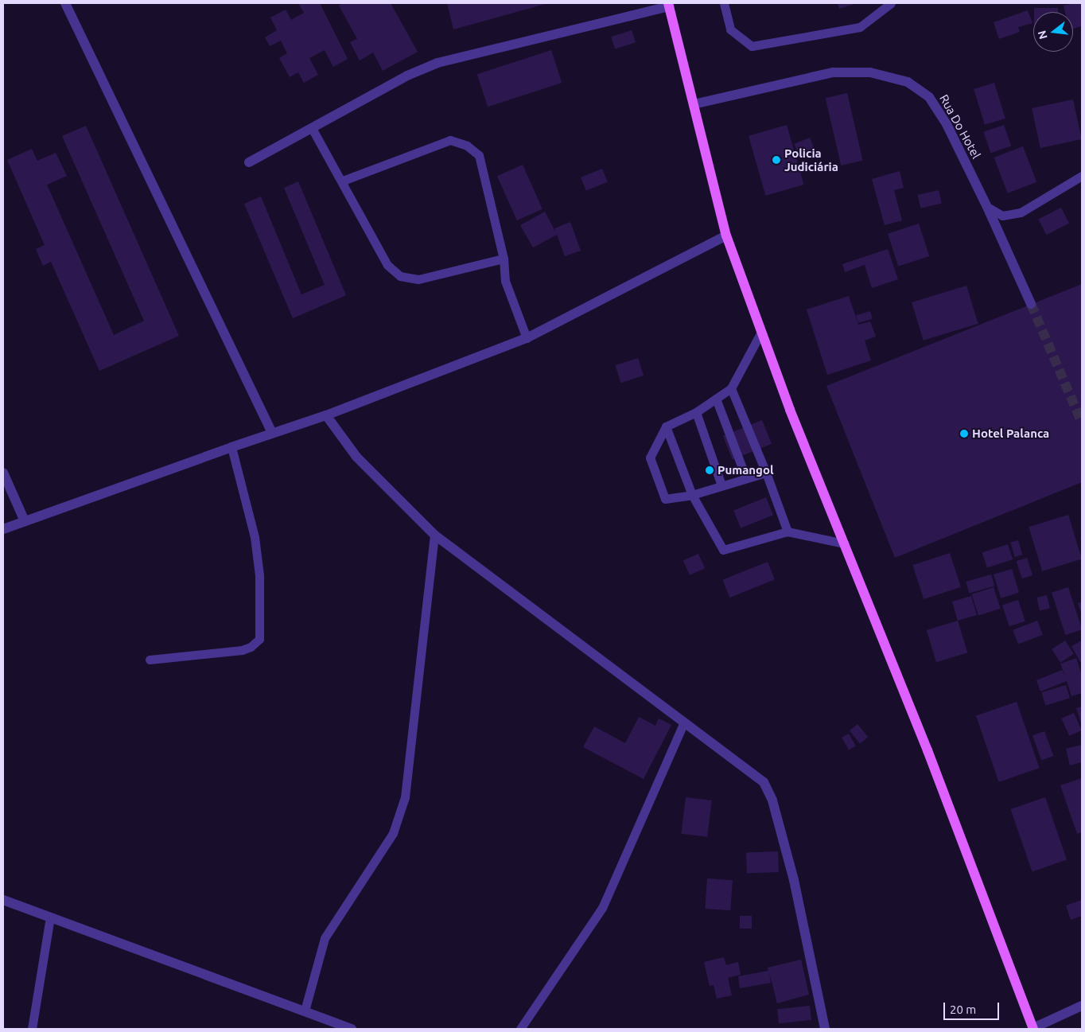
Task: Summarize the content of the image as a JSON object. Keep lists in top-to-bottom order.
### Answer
{
  "streets": {
    "street": ["Rua Do Hotel"]
  },
  "places": ["Policia Judiciária", "Hotel Palanca", "Pumangol"],
  "scale_bar": "20 m",
  "north": "left"
}
